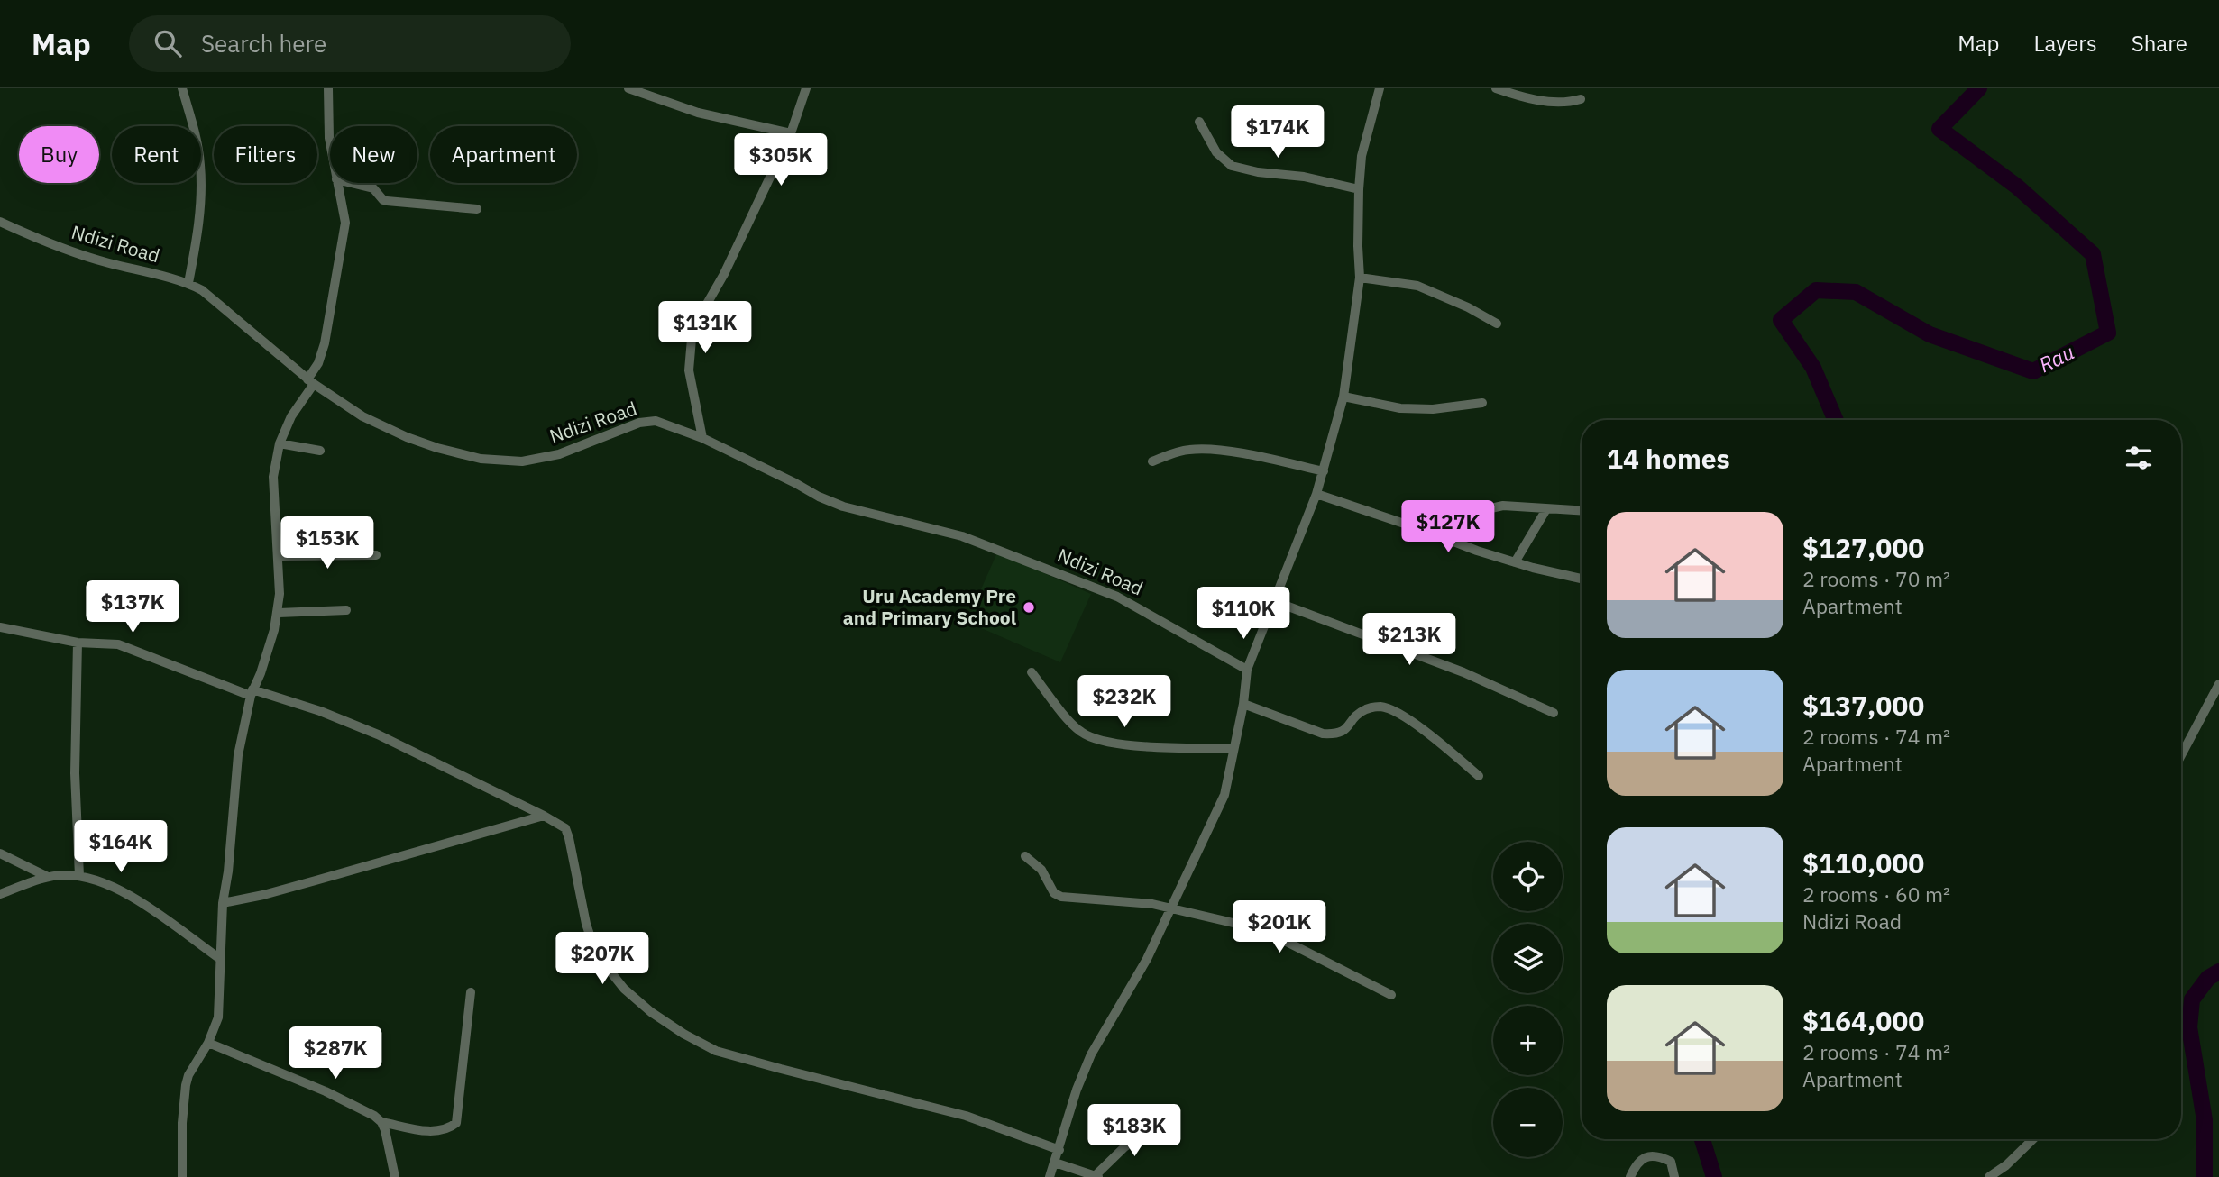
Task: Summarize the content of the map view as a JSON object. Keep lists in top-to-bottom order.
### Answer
{
  "streets": {
    "street": ["Ndizi Road"]
  },
  "water": ["Rau"],
  "places": ["Uru Academy Pre and Primary School"],
  "page": {
    "header": "Map",
    "search": "Search here",
    "nav": ["Map", "Layers", "Share"],
    "price": [
      "$174K",
      "$305K",
      "$131K",
      "$127K",
      "$153K",
      "$137K",
      "$110K",
      "$213K",
      "$232K",
      "$164K",
      "$201K",
      "$207K",
      "$287K",
      "$183K"
    ],
    "chip": [
      "Buy",
      "Rent",
      "Filters",
      "New",
      "Apartment"
    ],
    "heading": "14 homes",
    "list": [
      {
        "name": "$127,000",
        "note": "2 rooms · 70 m² · Apartment"
      },
      {
        "name": "$137,000",
        "note": "2 rooms · 74 m² · Apartment"
      },
      {
        "name": "$110,000",
        "note": "2 rooms · 60 m² · Ndizi Road"
      },
      {
        "name": "$164,000",
        "note": "2 rooms · 74 m² · Apartment"
      }
    ],
    "map_buttons": ["+", "−"]
  }
}
